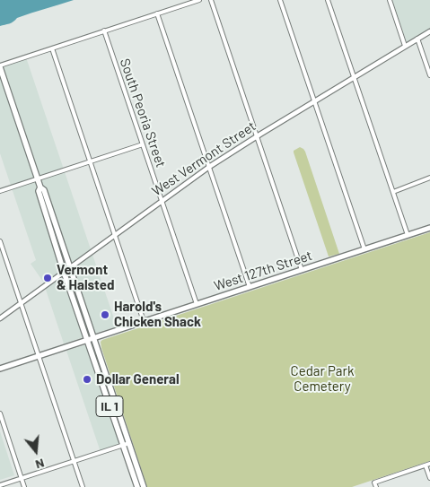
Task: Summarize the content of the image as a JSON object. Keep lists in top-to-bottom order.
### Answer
{
  "streets": {
    "main road": ["West 127th Street", "IL 1"],
    "street": ["South Peoria Street", "West Vermont Street"]
  },
  "crossings": [
    ["South Peoria Street", "West Vermont Street"],
    ["South Peoria Street", "West 127th Street"],
    ["West Vermont Street", "IL 1"],
    ["West 127th Street", "IL 1"]
  ],
  "parks": ["Cedar Park Cemetery"],
  "places": ["Vermont & Halsted", "Harold's Chicken Shack", "Dollar General"],
  "north": "bottom"
}
